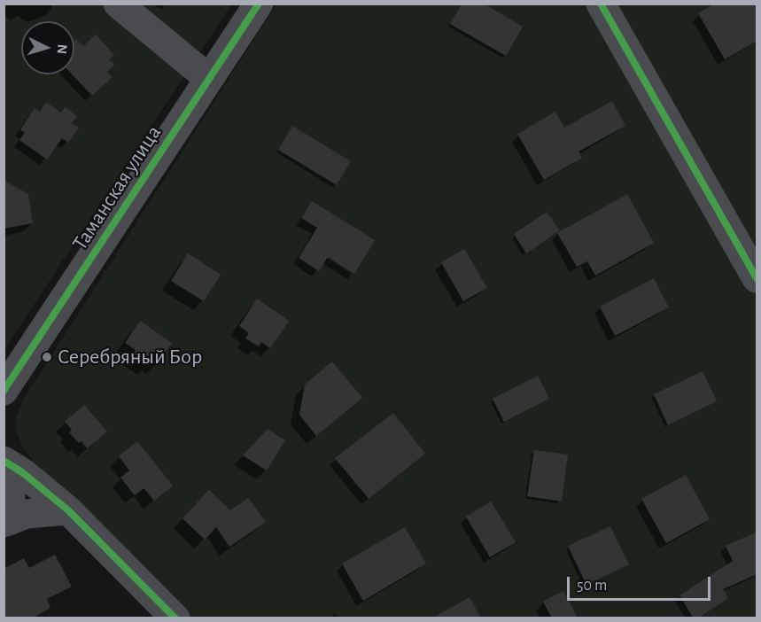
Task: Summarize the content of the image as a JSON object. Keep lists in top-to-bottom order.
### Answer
{
  "streets": {
    "street": ["Таманская улица"]
  },
  "places": ["Серебряный Бор"],
  "scale_bar": "50 m",
  "north": "right"
}
